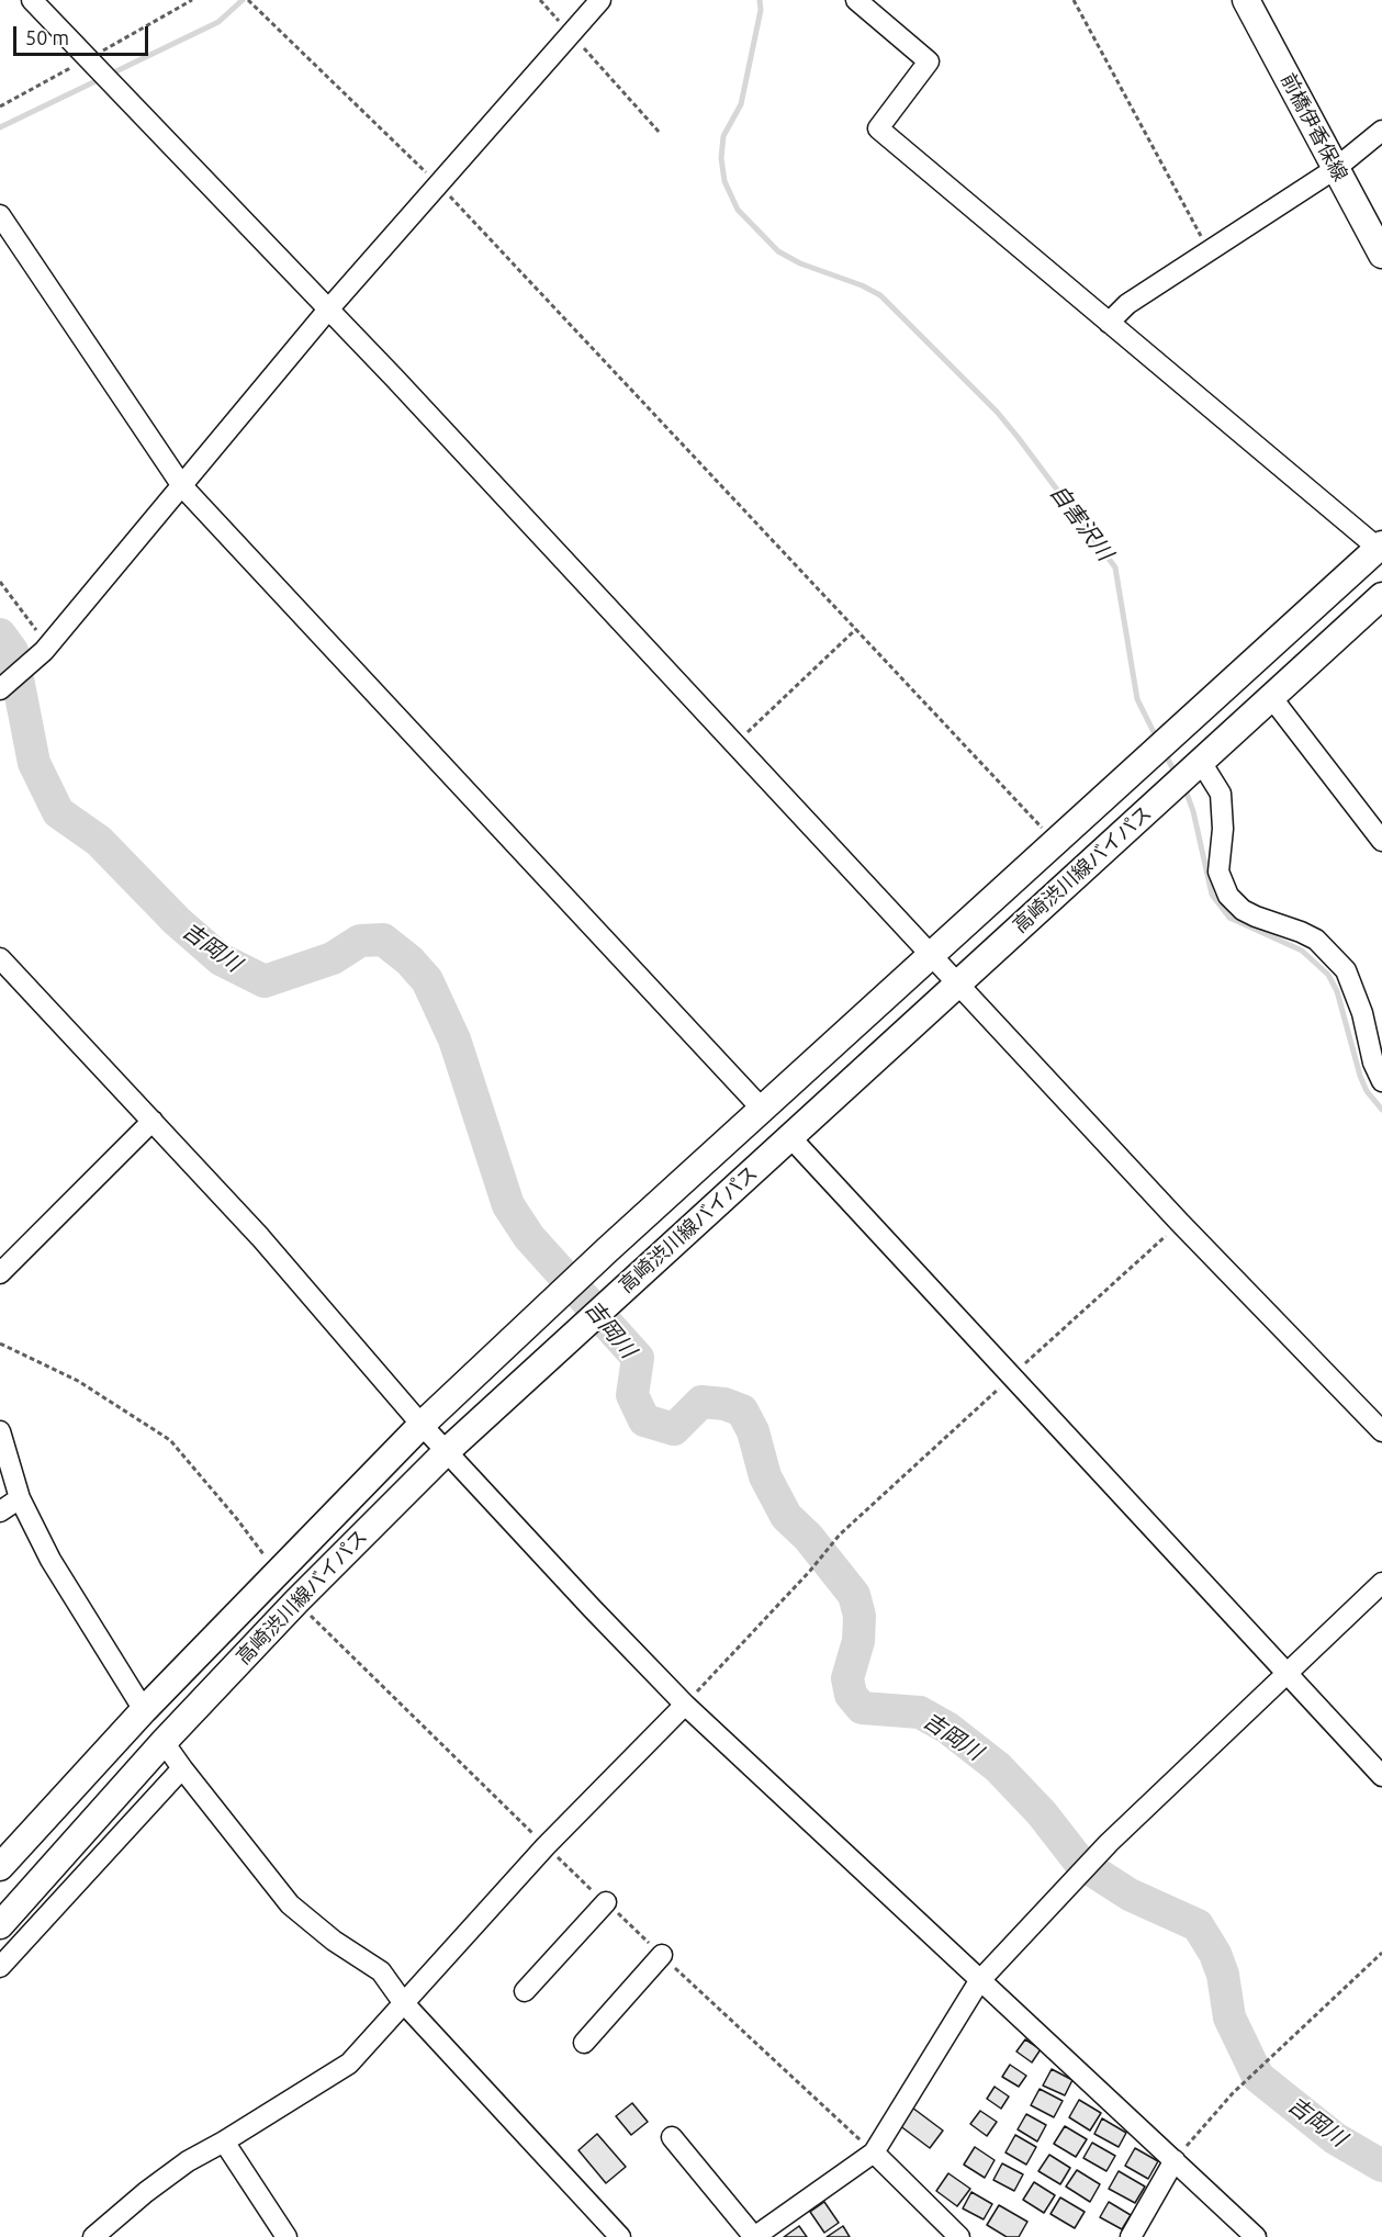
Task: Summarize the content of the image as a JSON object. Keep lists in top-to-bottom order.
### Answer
{
  "streets": {
    "main road": ["前橋伊香保線", "高崎渋川線バイパス"]
  },
  "water": ["自害沢川", "吉岡川"],
  "scale_bar": "50 m"
}
